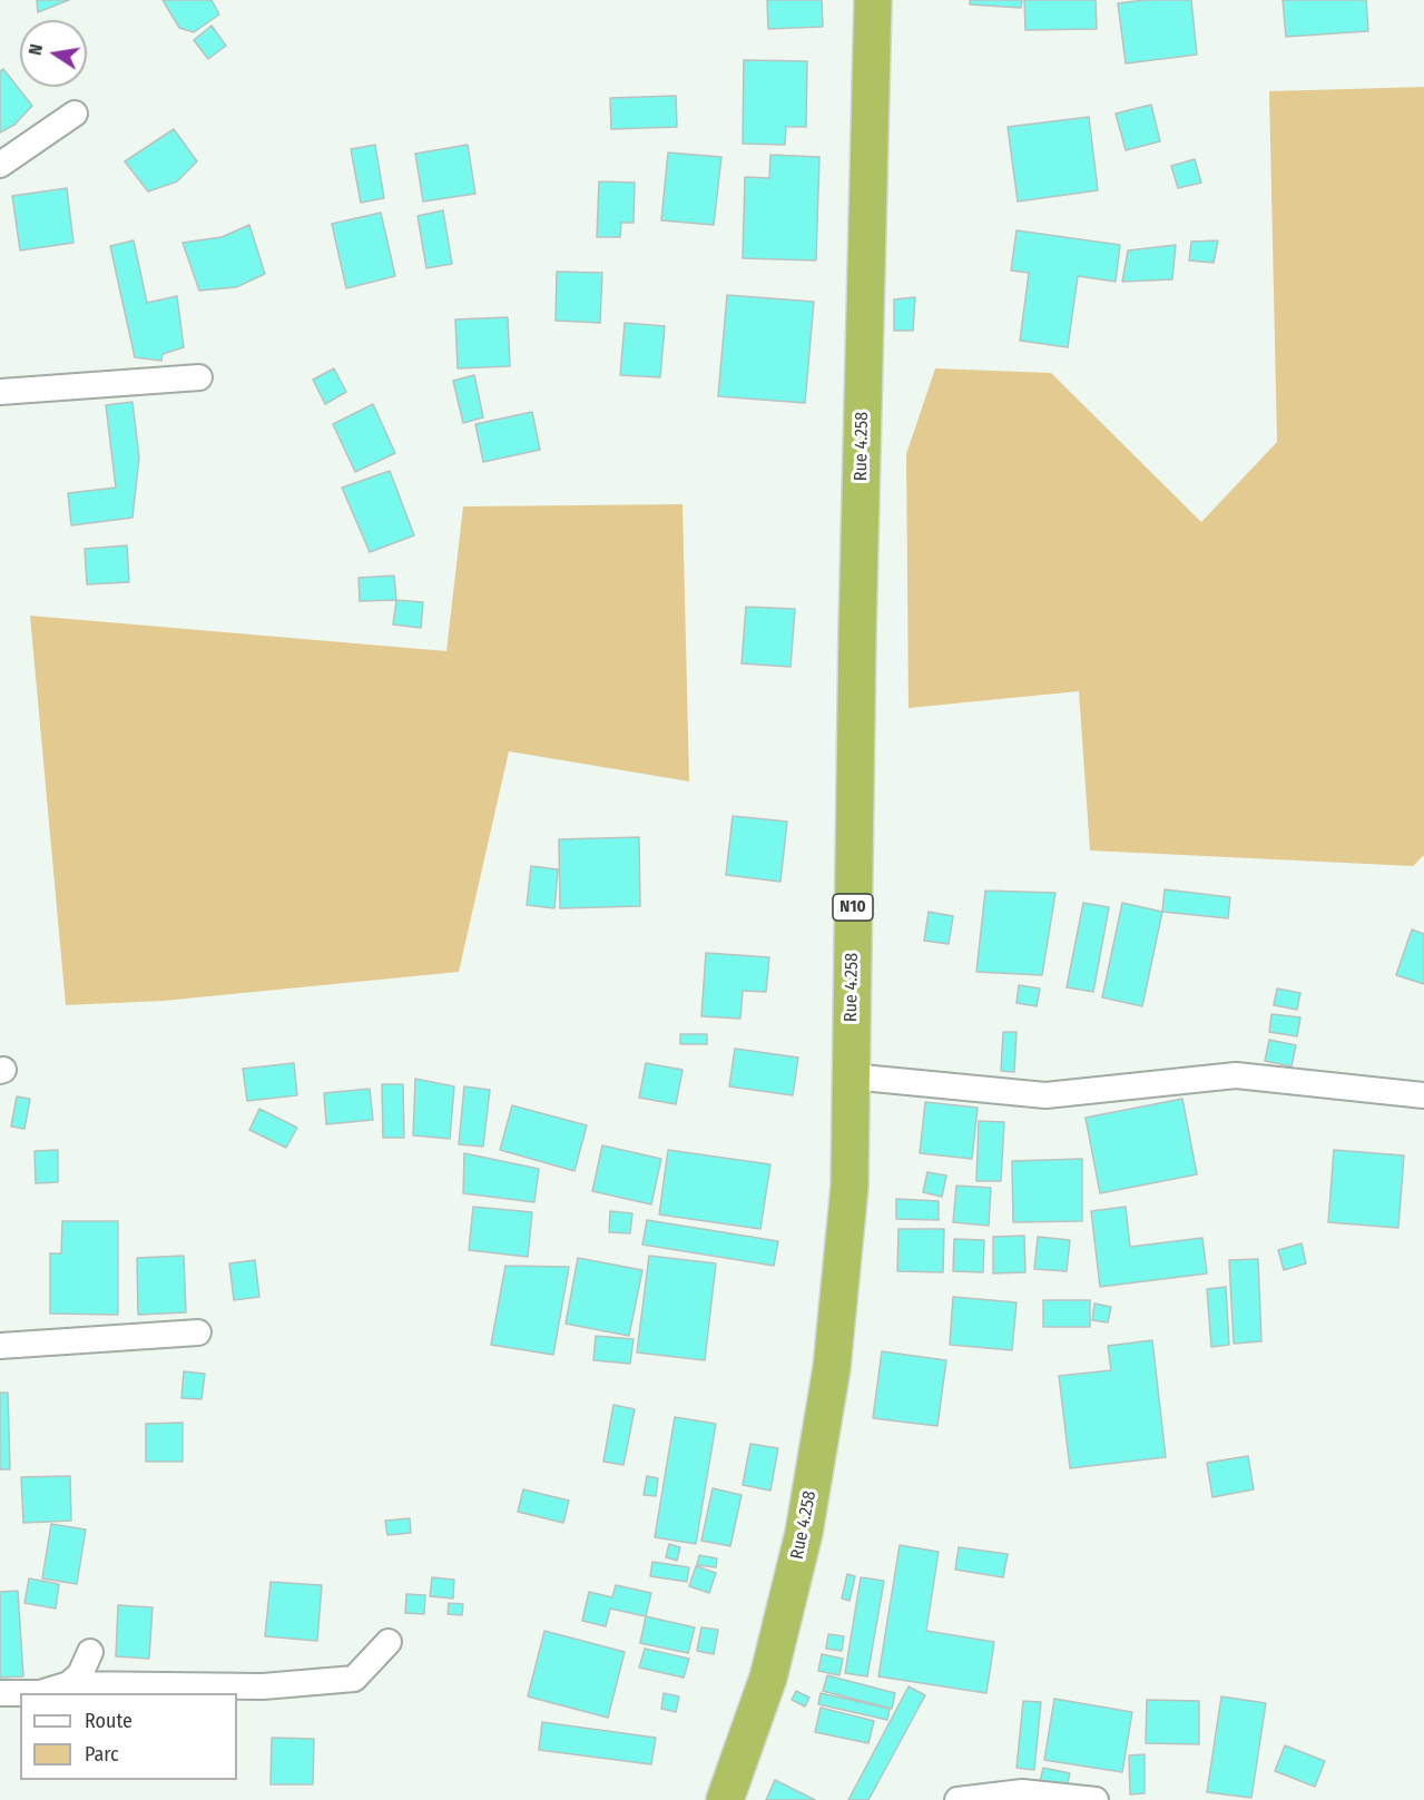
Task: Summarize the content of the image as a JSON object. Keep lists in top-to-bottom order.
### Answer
{
  "streets": {
    "highway": ["Rue 4.258", "N10"]
  },
  "legend": ["Route", "Parc"],
  "north": "left"
}
